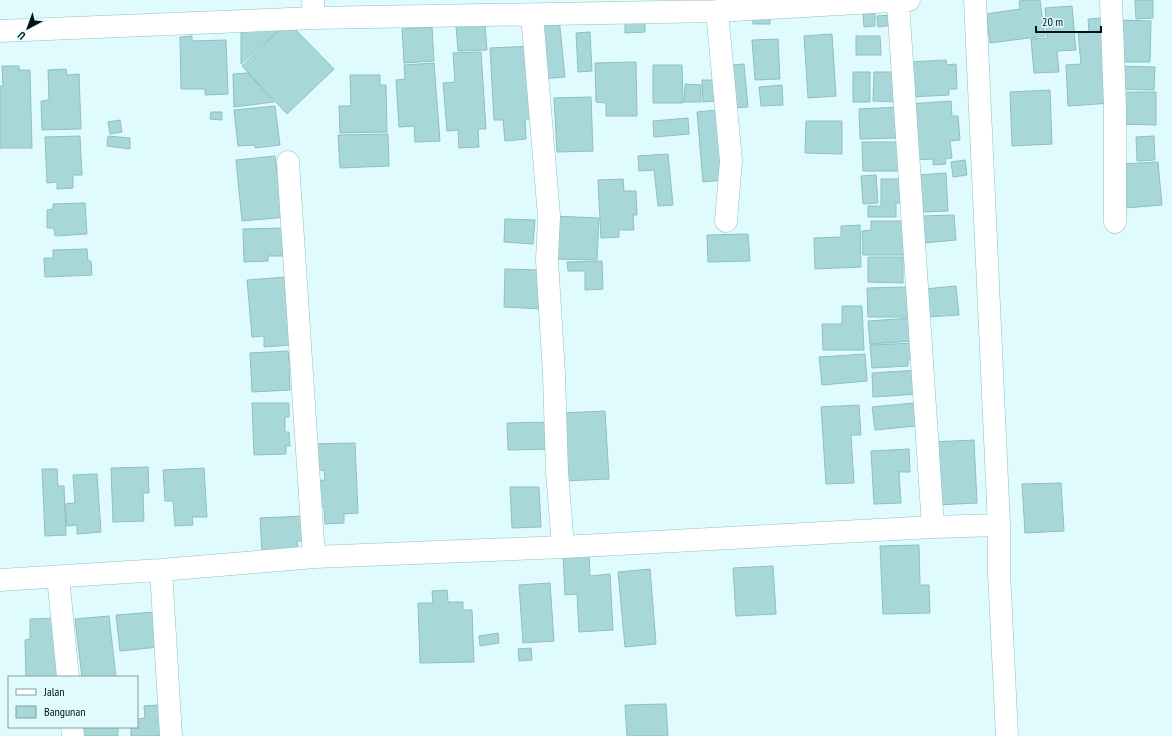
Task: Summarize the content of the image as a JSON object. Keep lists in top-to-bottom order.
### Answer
{
  "legend": ["Jalan", "Bangunan"],
  "scale_bar": "20 m",
  "north": "bottom left"
}
